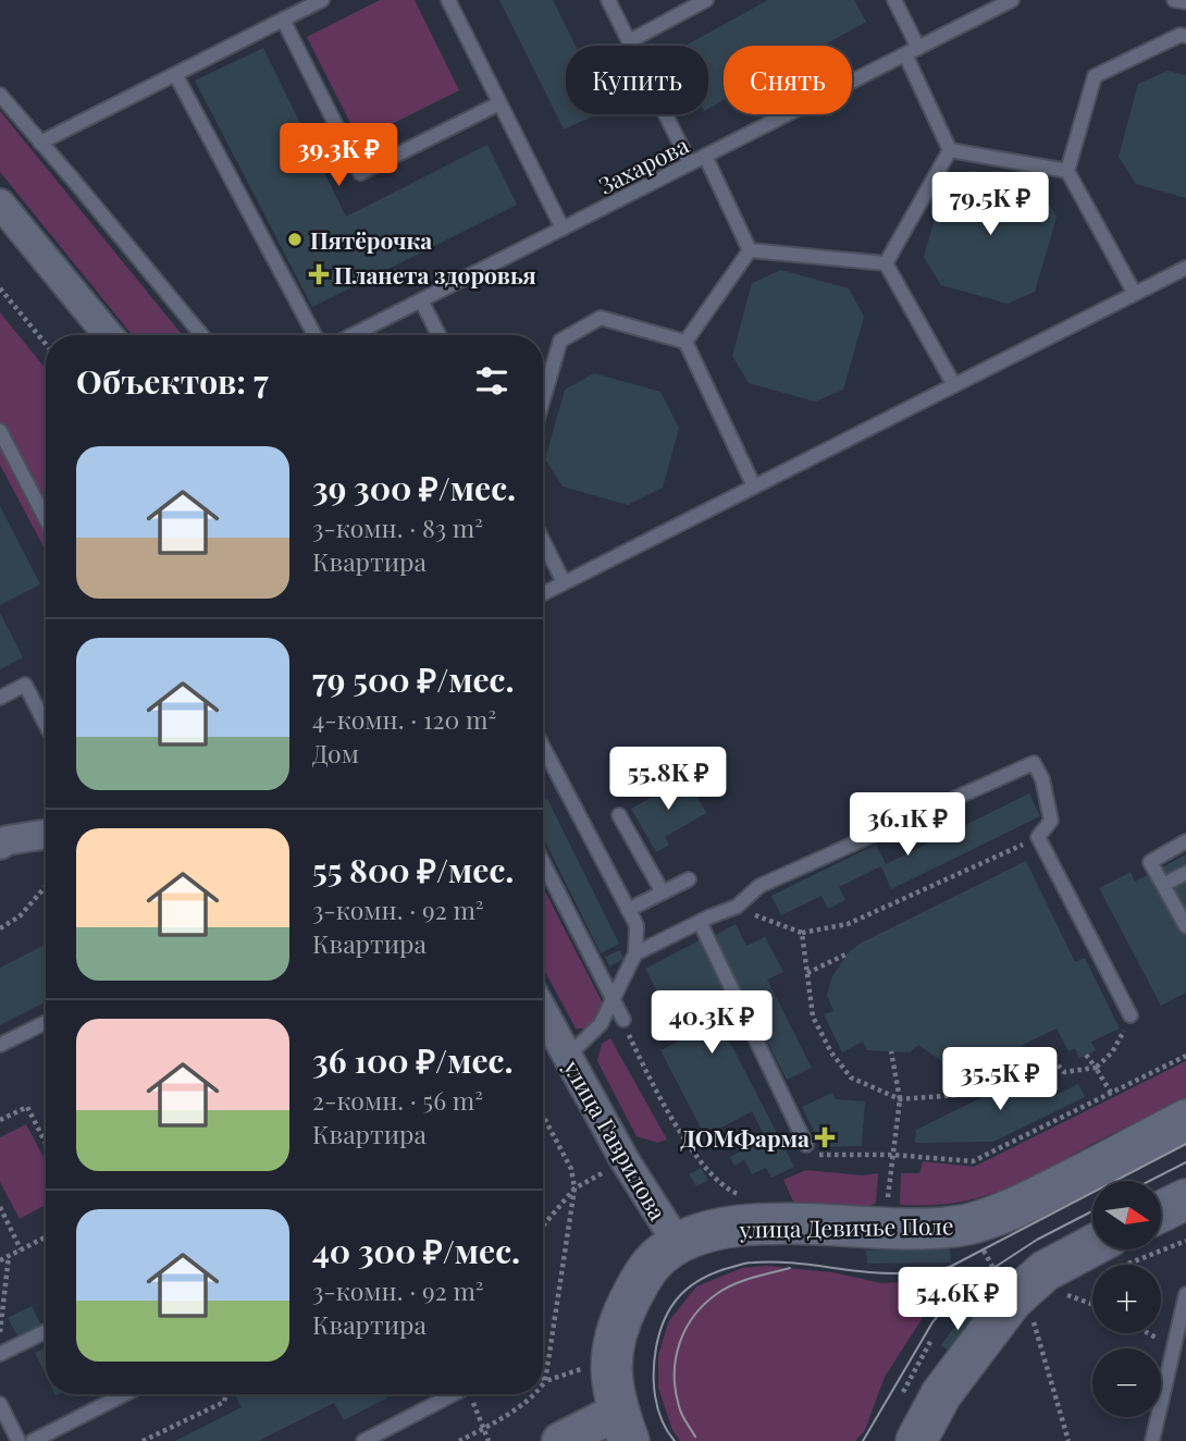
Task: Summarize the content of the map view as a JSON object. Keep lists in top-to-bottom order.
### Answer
{
  "streets": {
    "main road": ["улица Девичье Поле"],
    "street": ["улица Гаврилова"],
    "lane": ["Захарова"]
  },
  "crossings": [
    ["улица Гаврилова", "улица Девичье Поле"]
  ],
  "places": {
    "other": ["Пятёрочка"],
    "health": ["Планета здоровья", "ДОМФарма"]
  },
  "north": "right",
  "page": {
    "chip": ["Купить", "Снять"],
    "price": [
      "39.3K ₽",
      "79.5K ₽",
      "55.8K ₽",
      "36.1K ₽",
      "40.3K ₽",
      "35.5K ₽",
      "54.6K ₽"
    ],
    "heading": "Объектов: 7",
    "list": [
      {
        "name": "39 300 ₽/мес.",
        "note": "3-комн. · 83 m² · Квартира"
      },
      {
        "name": "79 500 ₽/мес.",
        "note": "4-комн. · 120 m² · Дом"
      },
      {
        "name": "55 800 ₽/мес.",
        "note": "3-комн. · 92 m² · Квартира"
      },
      {
        "name": "36 100 ₽/мес.",
        "note": "2-комн. · 56 m² · Квартира"
      },
      {
        "name": "40 300 ₽/мес.",
        "note": "3-комн. · 92 m² · Квартира"
      }
    ],
    "map_buttons": ["+", "−"]
  }
}
